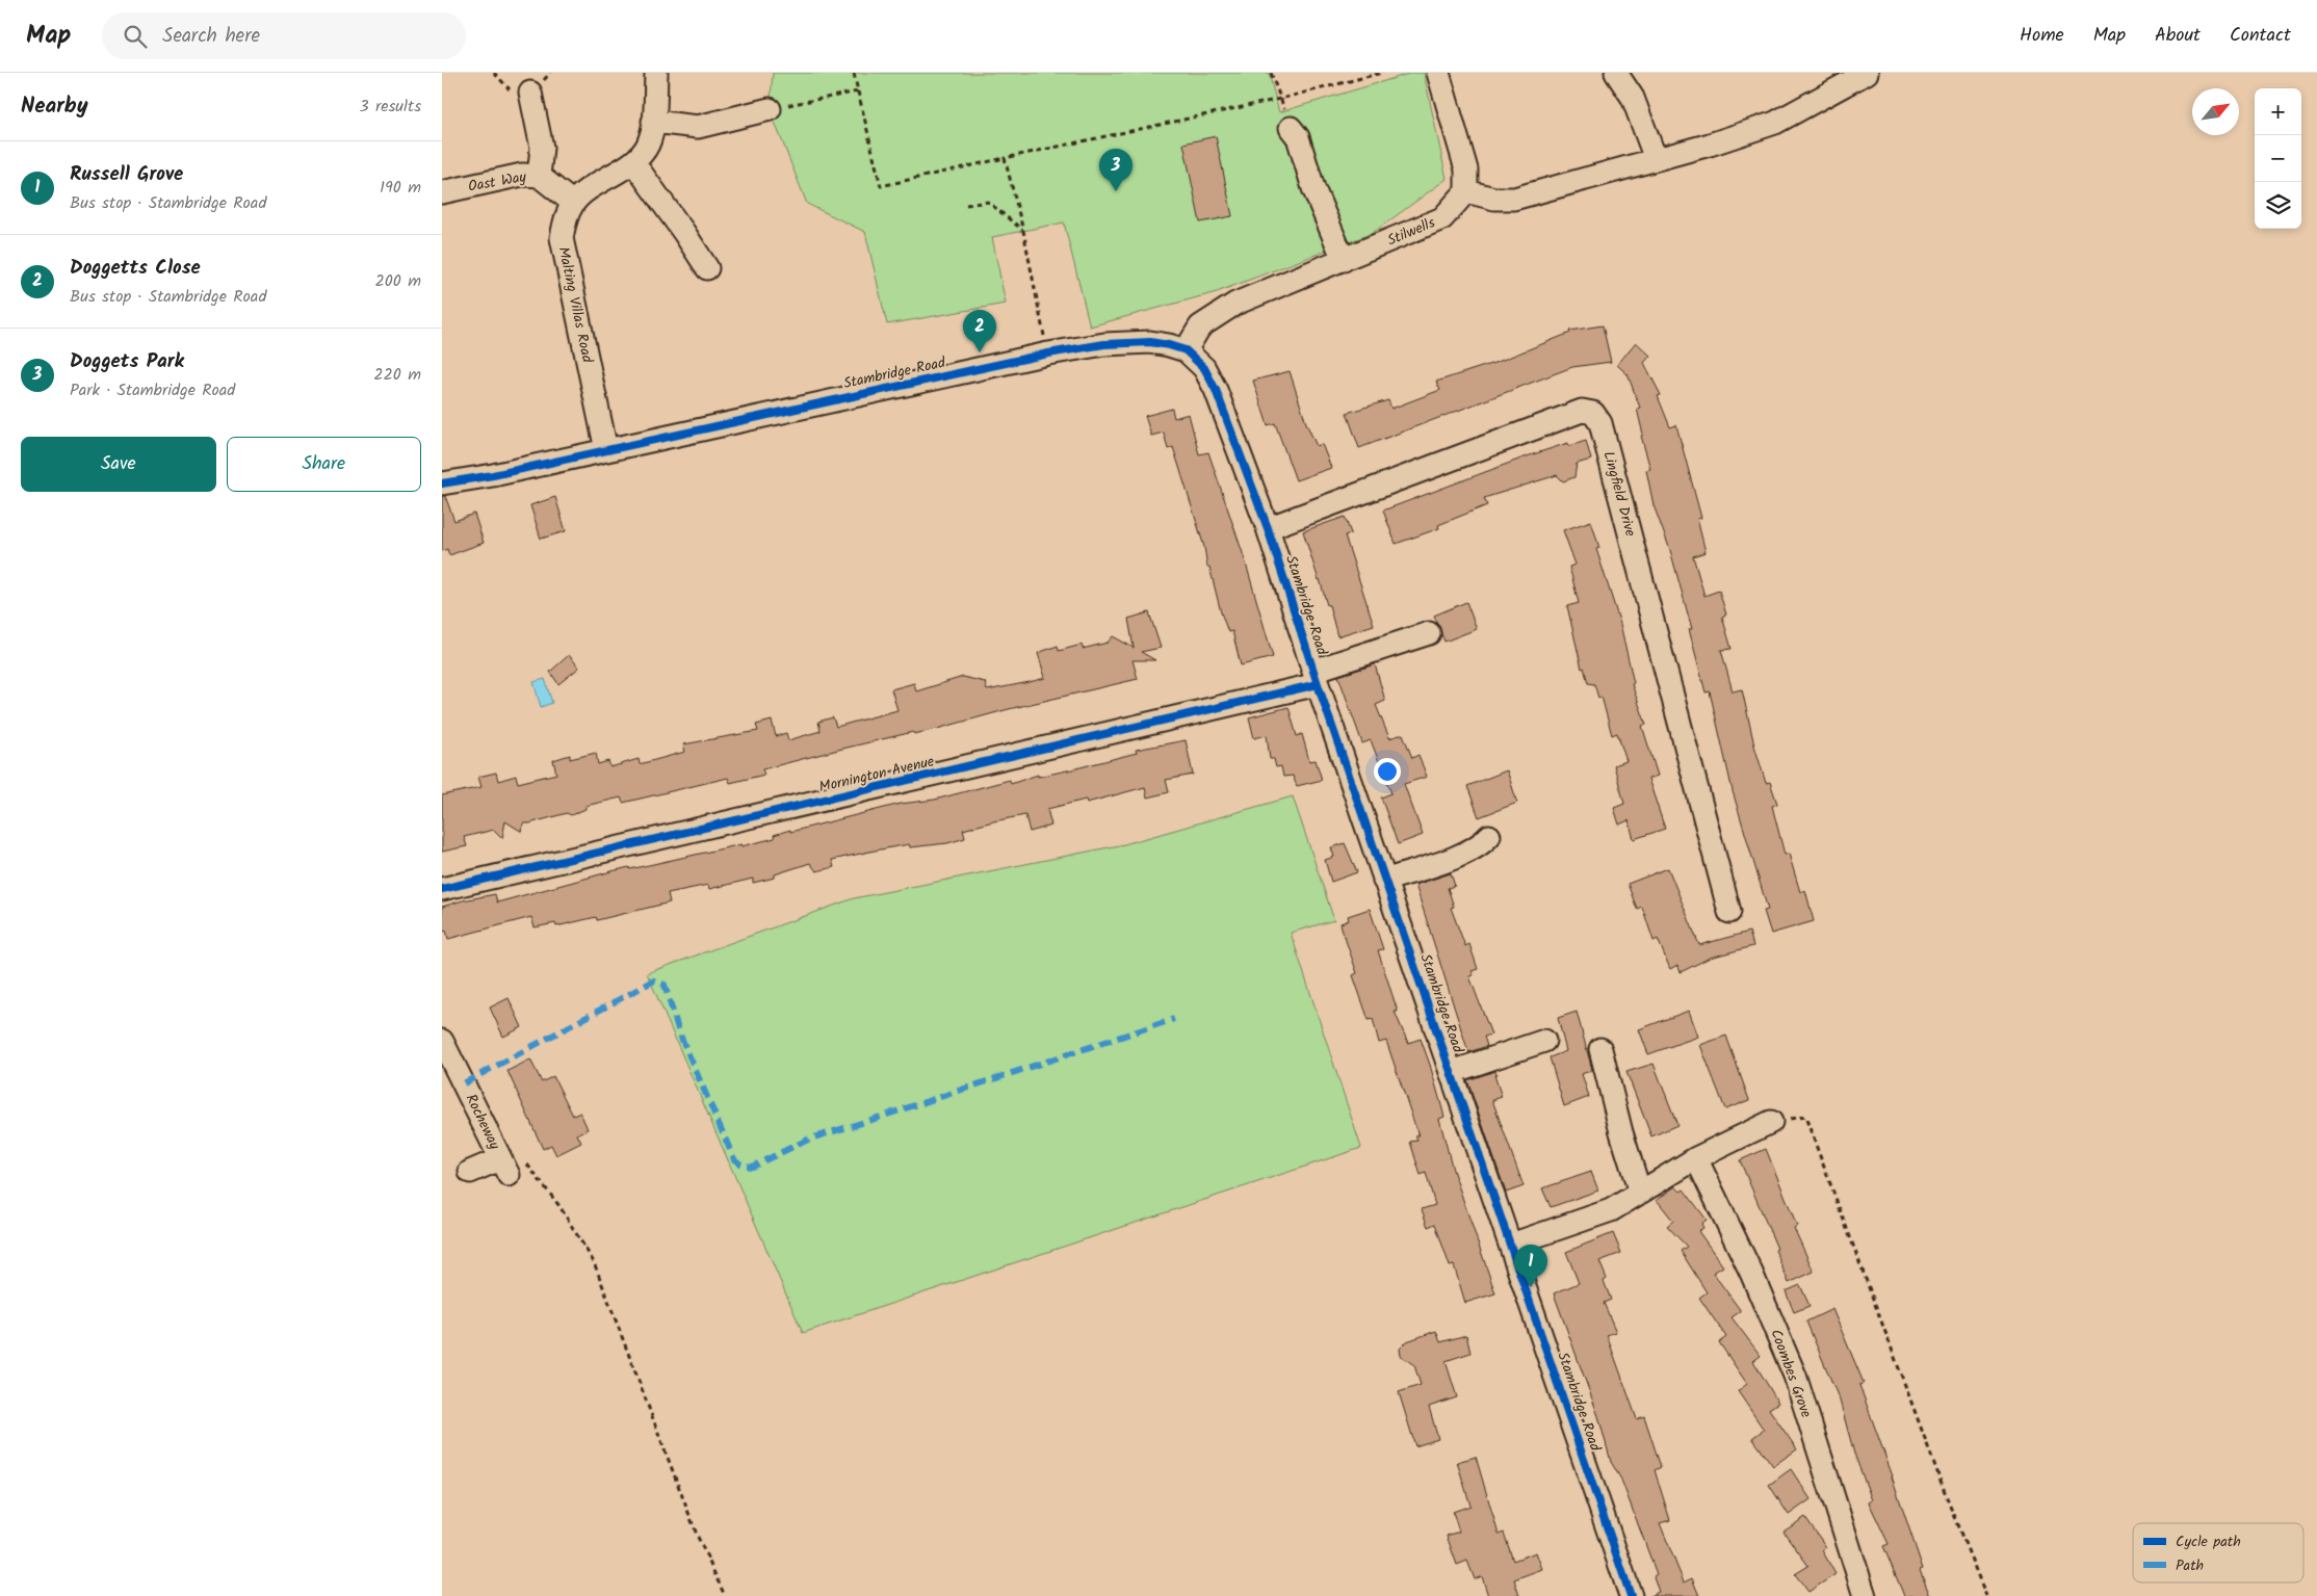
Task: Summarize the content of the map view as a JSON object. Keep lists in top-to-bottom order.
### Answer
{
  "streets": {
    "street": [
      "Oast Way",
      "Stilwells",
      "Malting Villas Road",
      "Stambridge Road",
      "Lingfield Drive",
      "Mornington Avenue",
      "Rocheway",
      "Coombes Grove"
    ]
  },
  "crossings": [
    ["Oast Way", "Malting Villas Road"],
    ["Stilwells", "Stambridge Road"],
    ["Malting Villas Road", "Stambridge Road"],
    ["Stambridge Road", "Lingfield Drive"],
    ["Stambridge Road", "Mornington Avenue"]
  ],
  "legend": ["Cycle path", "Path"],
  "north": "top right",
  "page": {
    "header": "Map",
    "search": "Search here",
    "nav": [
      "Home",
      "Map",
      "About",
      "Contact"
    ],
    "heading": ["Nearby", "3 results"],
    "map_buttons": ["+", "−"],
    "list": [
      {
        "mark": "1",
        "name": "Russell Grove",
        "note": "Bus stop · Stambridge Road",
        "value": "190 m"
      },
      {
        "mark": "2",
        "name": "Doggetts Close",
        "note": "Bus stop · Stambridge Road",
        "value": "200 m"
      },
      {
        "mark": "3",
        "name": "Doggets Park",
        "note": "Park · Stambridge Road",
        "value": "220 m"
      }
    ],
    "pins": ["3", "2", "1"],
    "buttons": ["Save", "Share"]
  }
}
